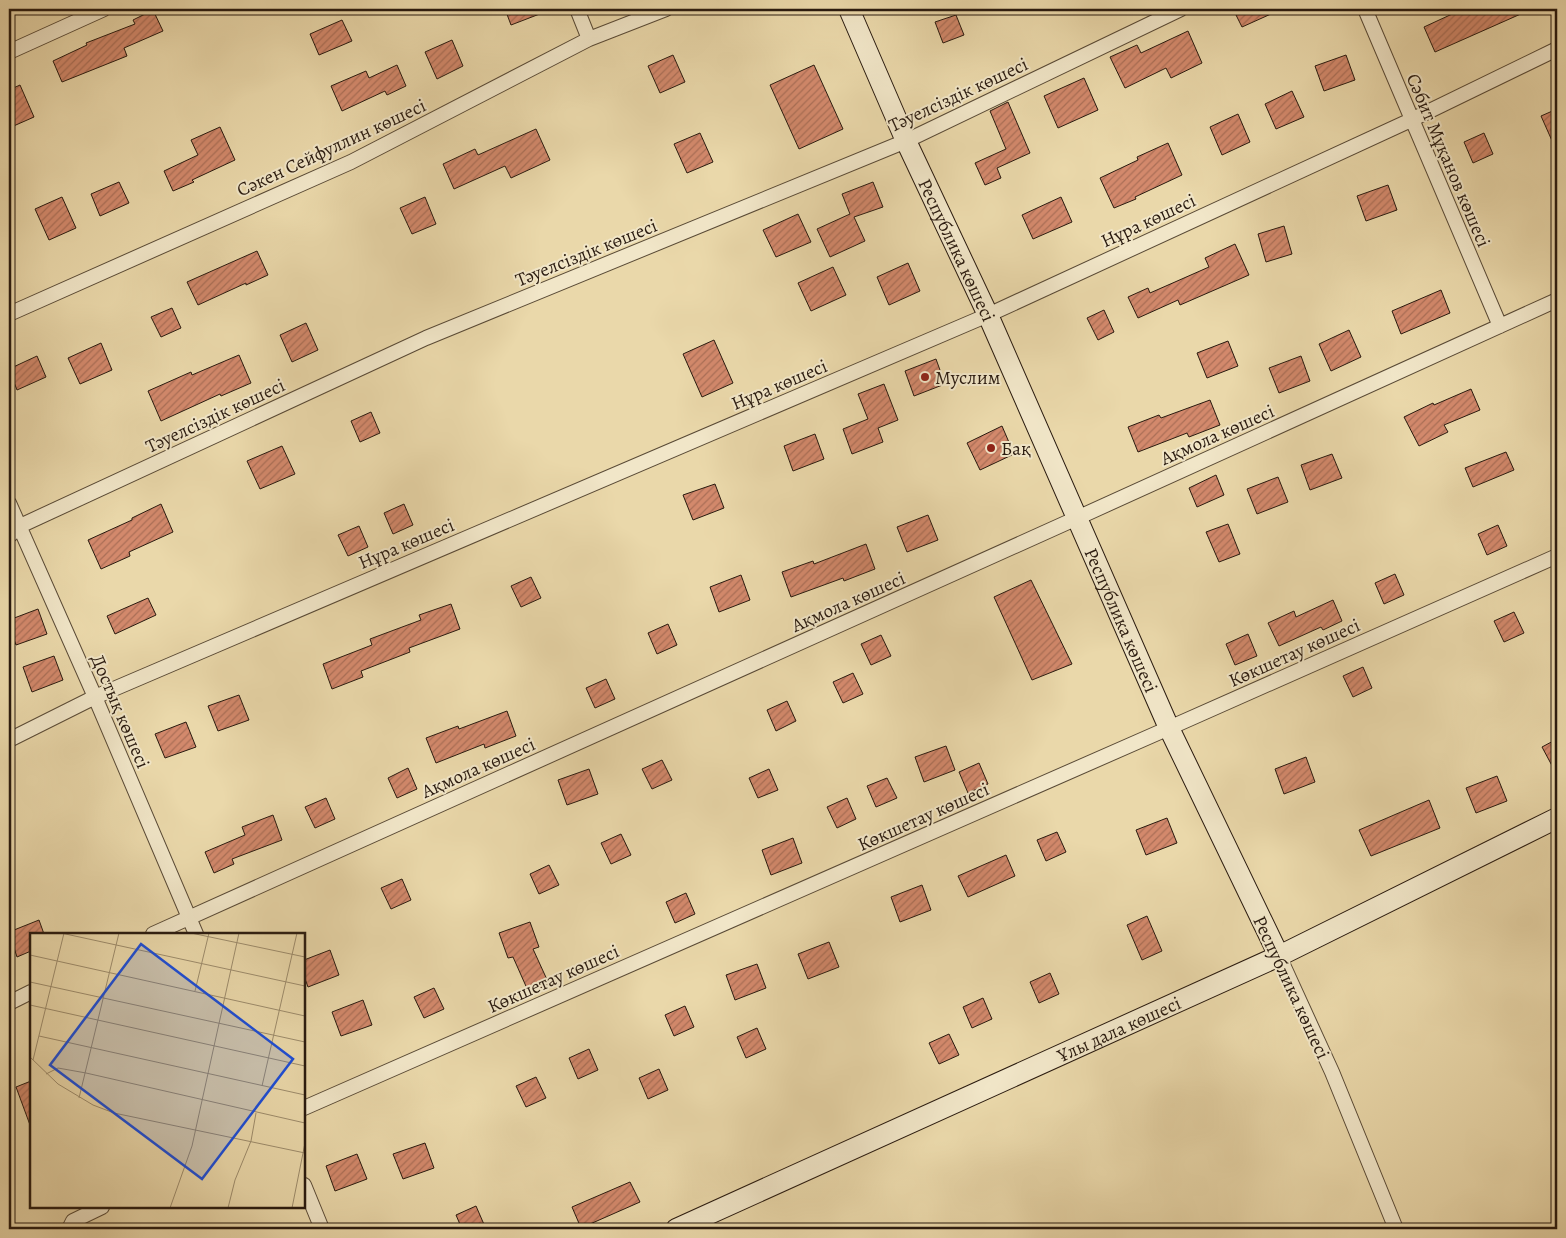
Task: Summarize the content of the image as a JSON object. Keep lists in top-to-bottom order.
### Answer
{
  "streets": {
    "street": [
      "Тәуелсіздік көшесі",
      "Сәкен Сейфуллин көшесі",
      "Сәбит Мұқанов көшесі",
      "Нұра көшесі",
      "Республика көшесі",
      "Ақмола көшесі",
      "Көкшетау көшесі",
      "Достық көшесі",
      "Ұлы дала көшесі"
    ]
  },
  "crossings": [
    ["Тәуелсіздік көшесі", "Республика көшесі"],
    ["Тәуелсіздік көшесі", "Достық көшесі"],
    ["Сәбит Мұқанов көшесі", "Нұра көшесі"],
    ["Сәбит Мұқанов көшесі", "Ақмола көшесі"],
    ["Нұра көшесі", "Республика көшесі"],
    ["Нұра көшесі", "Достық көшесі"],
    ["Республика көшесі", "Ақмола көшесі"],
    ["Республика көшесі", "Көкшетау көшесі"],
    ["Республика көшесі", "Ұлы дала көшесі"],
    ["Ақмола көшесі", "Достық көшесі"]
  ],
  "places": ["Муслим", "Бақ"]
}
